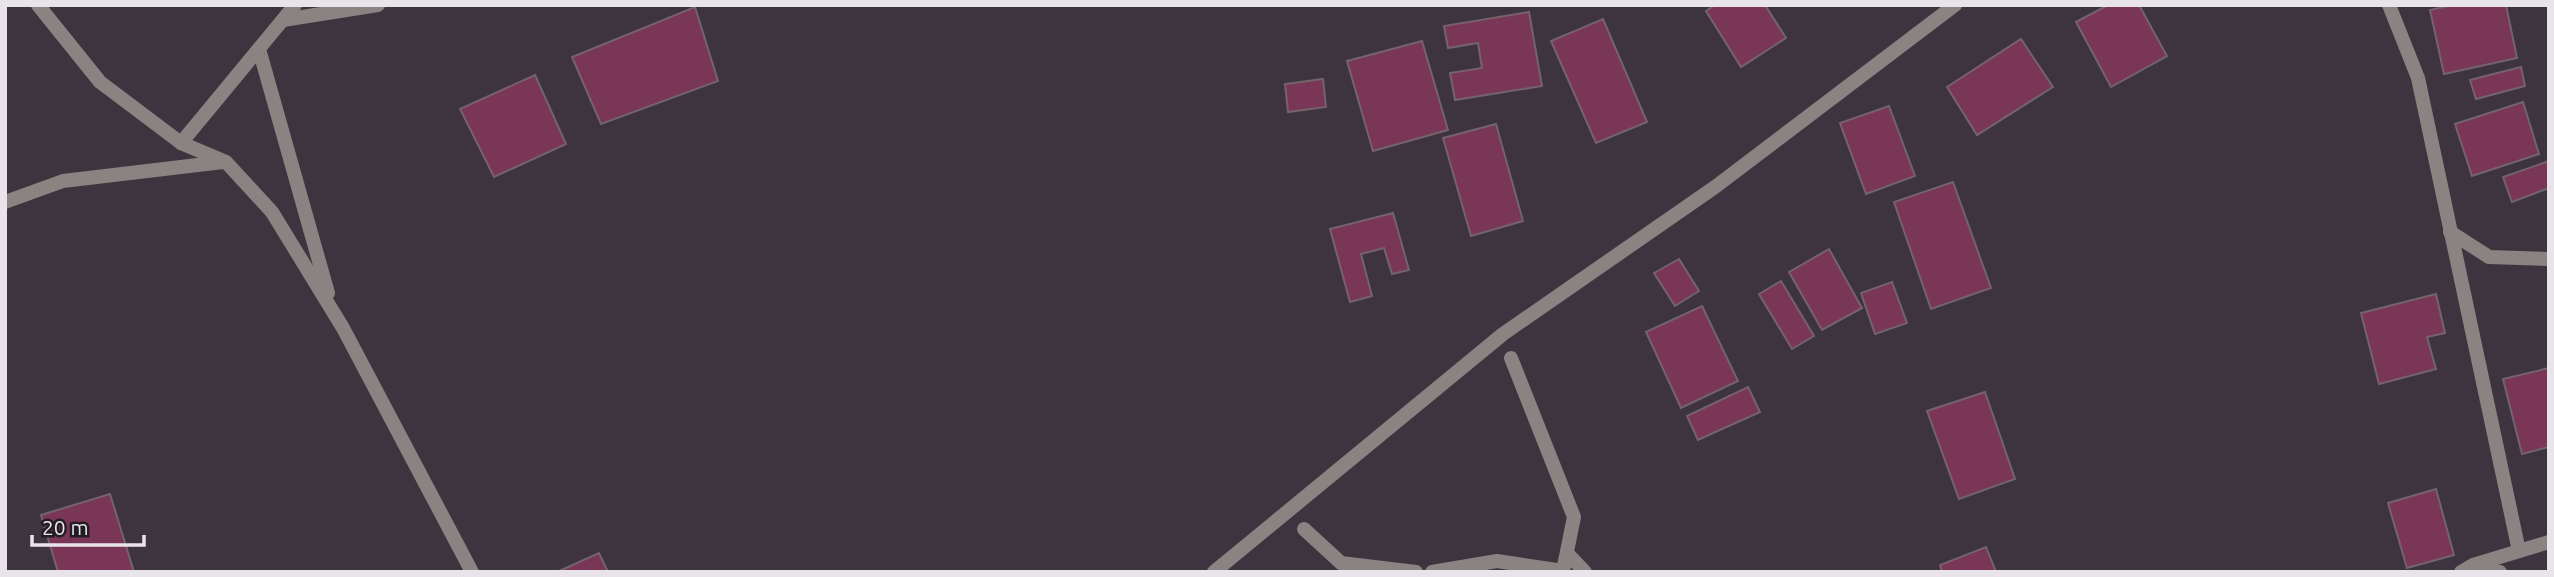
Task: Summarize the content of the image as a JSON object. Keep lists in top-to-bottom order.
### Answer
{
  "scale_bar": "20 m"
}
